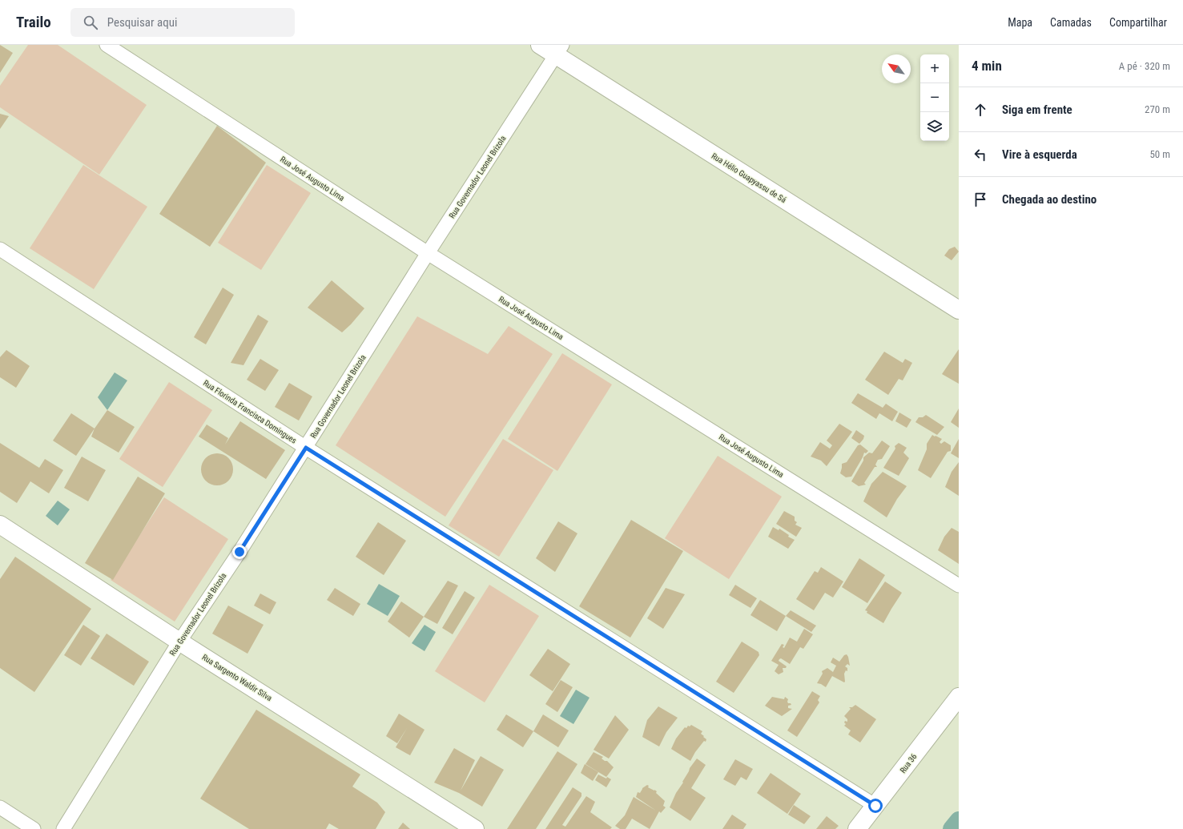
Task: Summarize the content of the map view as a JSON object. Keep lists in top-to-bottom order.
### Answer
{
  "streets": {
    "main road": ["Rua Hélio Guapyassu de Sá", "Rua Sargento Waldir Silva", "Rua 36"],
    "street": ["Rua Governador Leonel Brizola", "Rua José Augusto Lima", "Rua Florinda Francisca Domingues"]
  },
  "crossings": [
    ["Rua Governador Leonel Brizola", "Rua Hélio Guapyassu de Sá"],
    ["Rua Governador Leonel Brizola", "Rua José Augusto Lima"],
    ["Rua Governador Leonel Brizola", "Rua Florinda Francisca Domingues"],
    ["Rua Governador Leonel Brizola", "Rua Sargento Waldir Silva"],
    ["Rua Florinda Francisca Domingues", "Rua 36"]
  ],
  "north": "top left",
  "page": {
    "header": "Trailo",
    "search": "Pesquisar aqui",
    "nav": ["Mapa", "Camadas", "Compartilhar"],
    "heading": ["4 min", "A pé · 320 m"],
    "map_buttons": ["+", "−"],
    "list": [
      ["Siga em frente", "270 m"],
      ["Vire à esquerda", "50 m"],
      "Chegada ao destino"
    ]
  }
}
